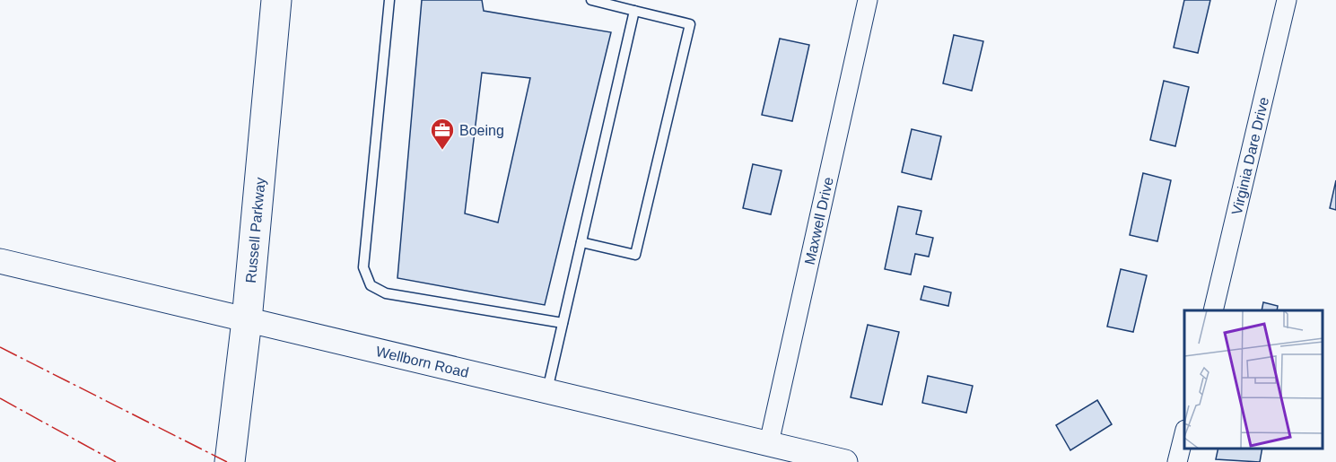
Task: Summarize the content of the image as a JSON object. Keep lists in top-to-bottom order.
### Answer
{
  "streets": {
    "main road": ["Russell Parkway"],
    "street": ["Virginia Dare Drive", "Maxwell Drive", "Wellborn Road"]
  },
  "crossings": [
    ["Maxwell Drive", "Wellborn Road"],
    ["Russell Parkway", "Wellborn Road"]
  ],
  "places": {
    "office": ["Boeing"]
  }
}
